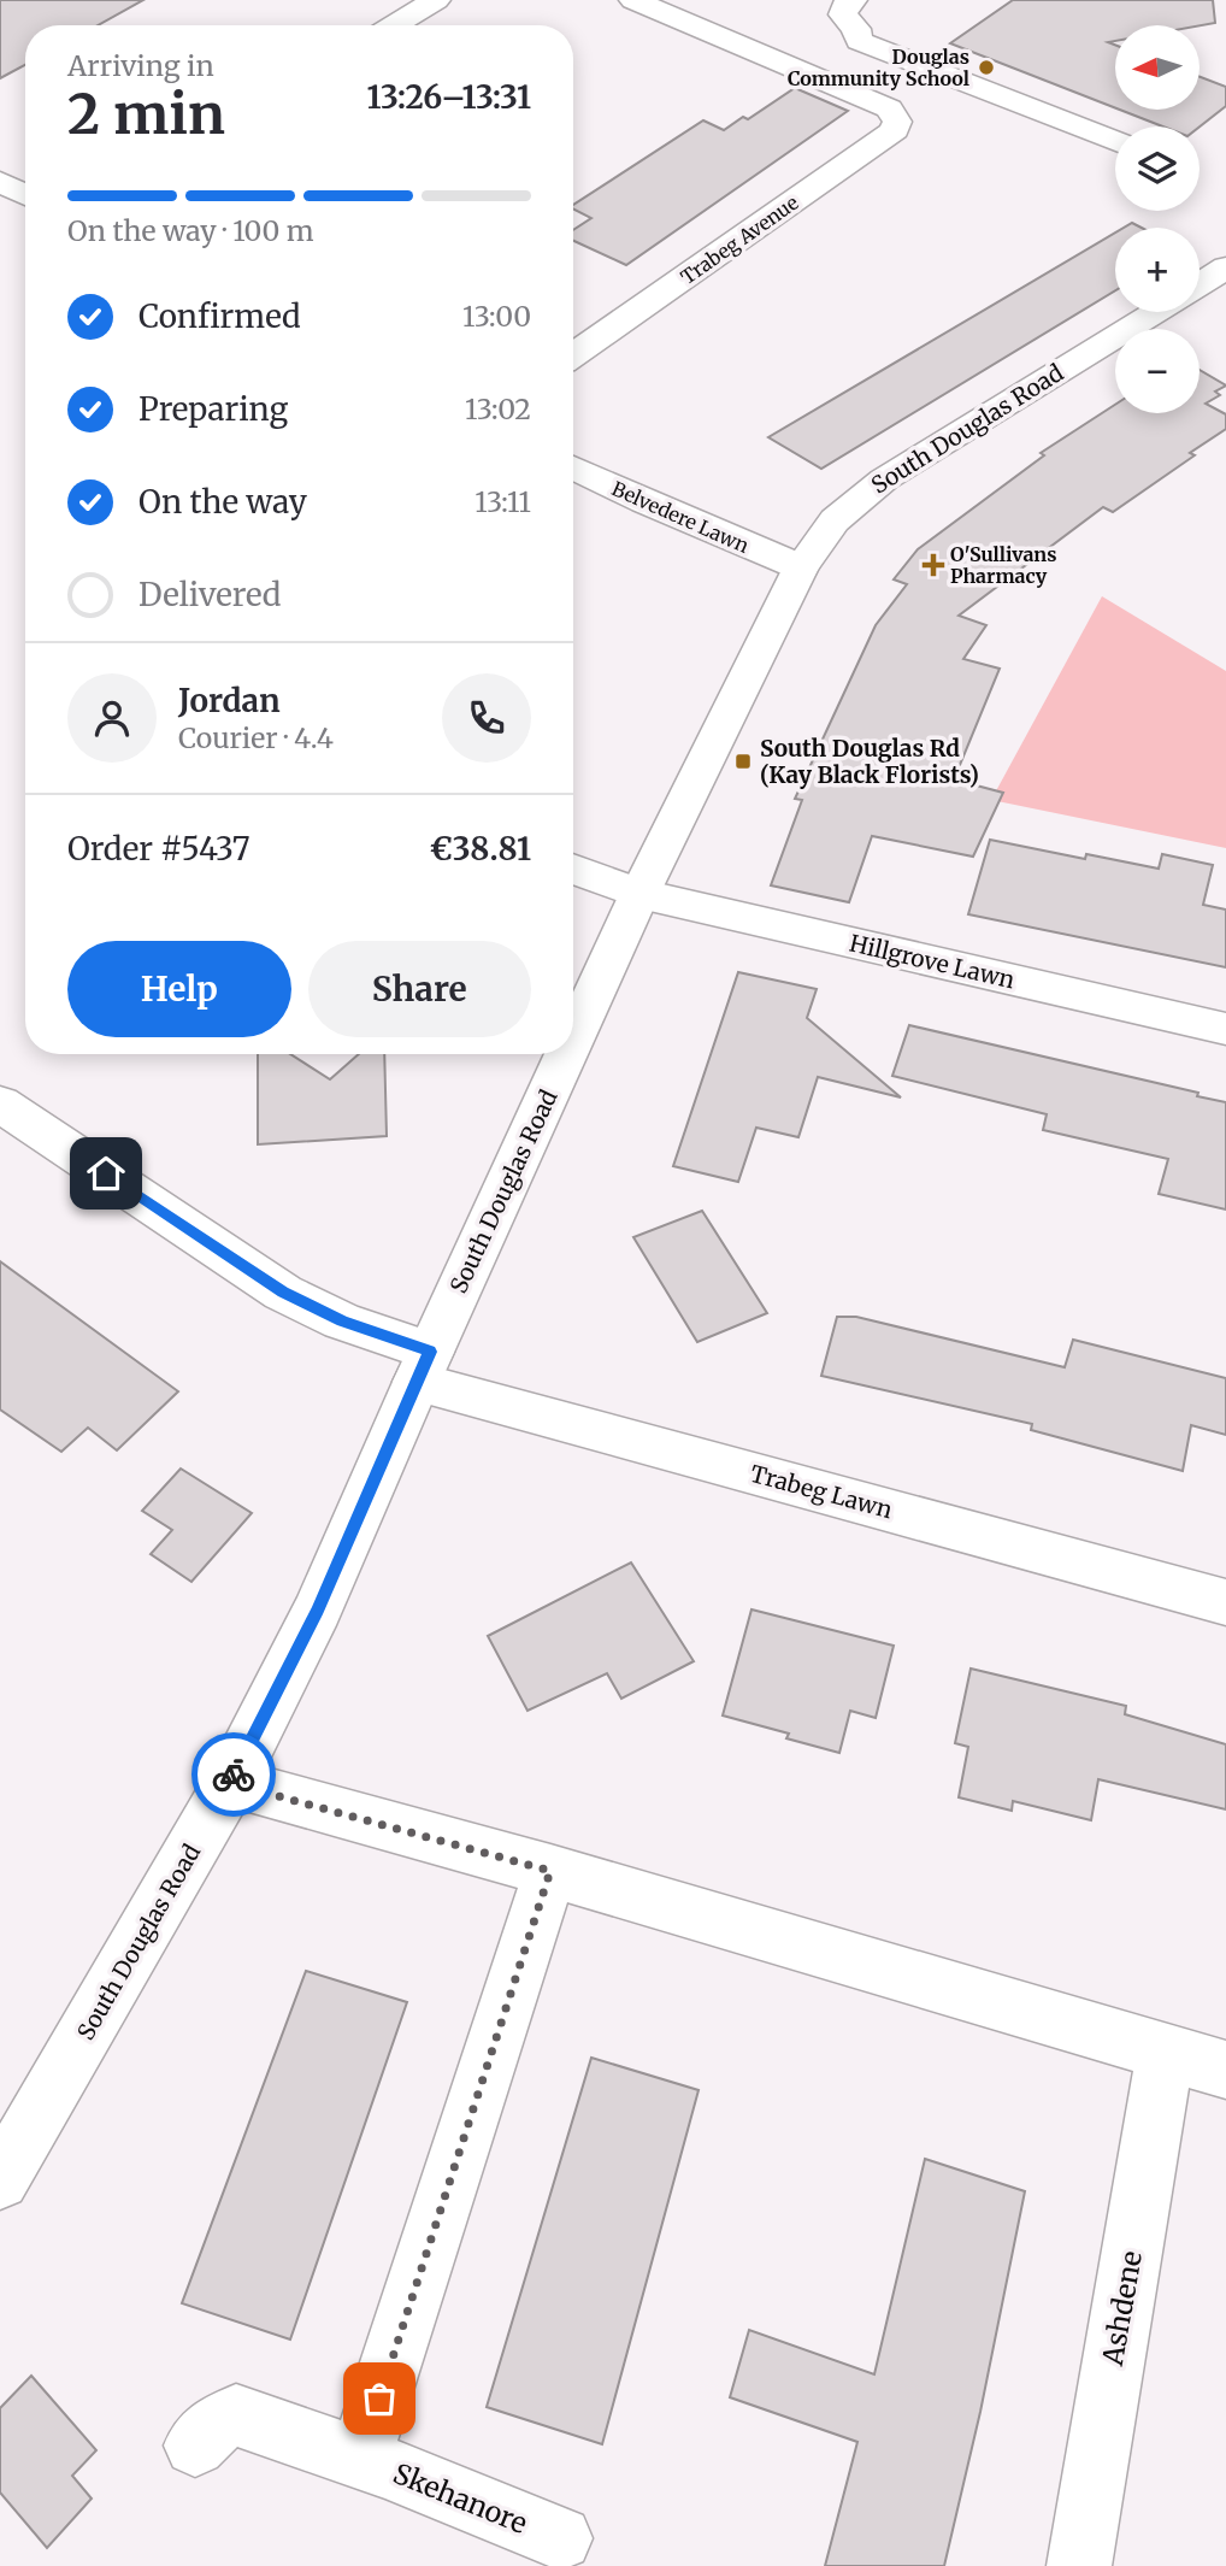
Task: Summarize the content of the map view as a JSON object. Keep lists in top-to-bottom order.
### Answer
{
  "streets": {
    "street": [
      "Trabeg Avenue",
      "South Douglas Road",
      "Belvedere Lawn",
      "Hillgrove Lawn",
      "Trabeg Lawn",
      "Ashdene",
      "Skehanore"
    ]
  },
  "crossings": [
    ["South Douglas Road", "Belvedere Lawn"],
    ["South Douglas Road", "Hillgrove Lawn"],
    ["South Douglas Road", "Trabeg Lawn"]
  ],
  "places": {
    "other": ["Douglas Community School"],
    "health": ["O'Sullivans Pharmacy"],
    "transit": ["South Douglas Rd (Kay Black Florists)"]
  },
  "north": "left",
  "page": {
    "map_buttons": ["+", "−"],
    "heading": ["2 min", "Arriving in", "13:26–13:31"],
    "panel": [
      "Jordan",
      "Courier · 4.4",
      "Order #5437",
      "€38.81"
    ],
    "bar": "On the way · 100 m",
    "list": [
      ["Confirmed", "13:00"],
      ["Preparing", "13:02"],
      ["On the way", "13:11"],
      "Delivered"
    ],
    "buttons": ["Help", "Share"]
  }
}
